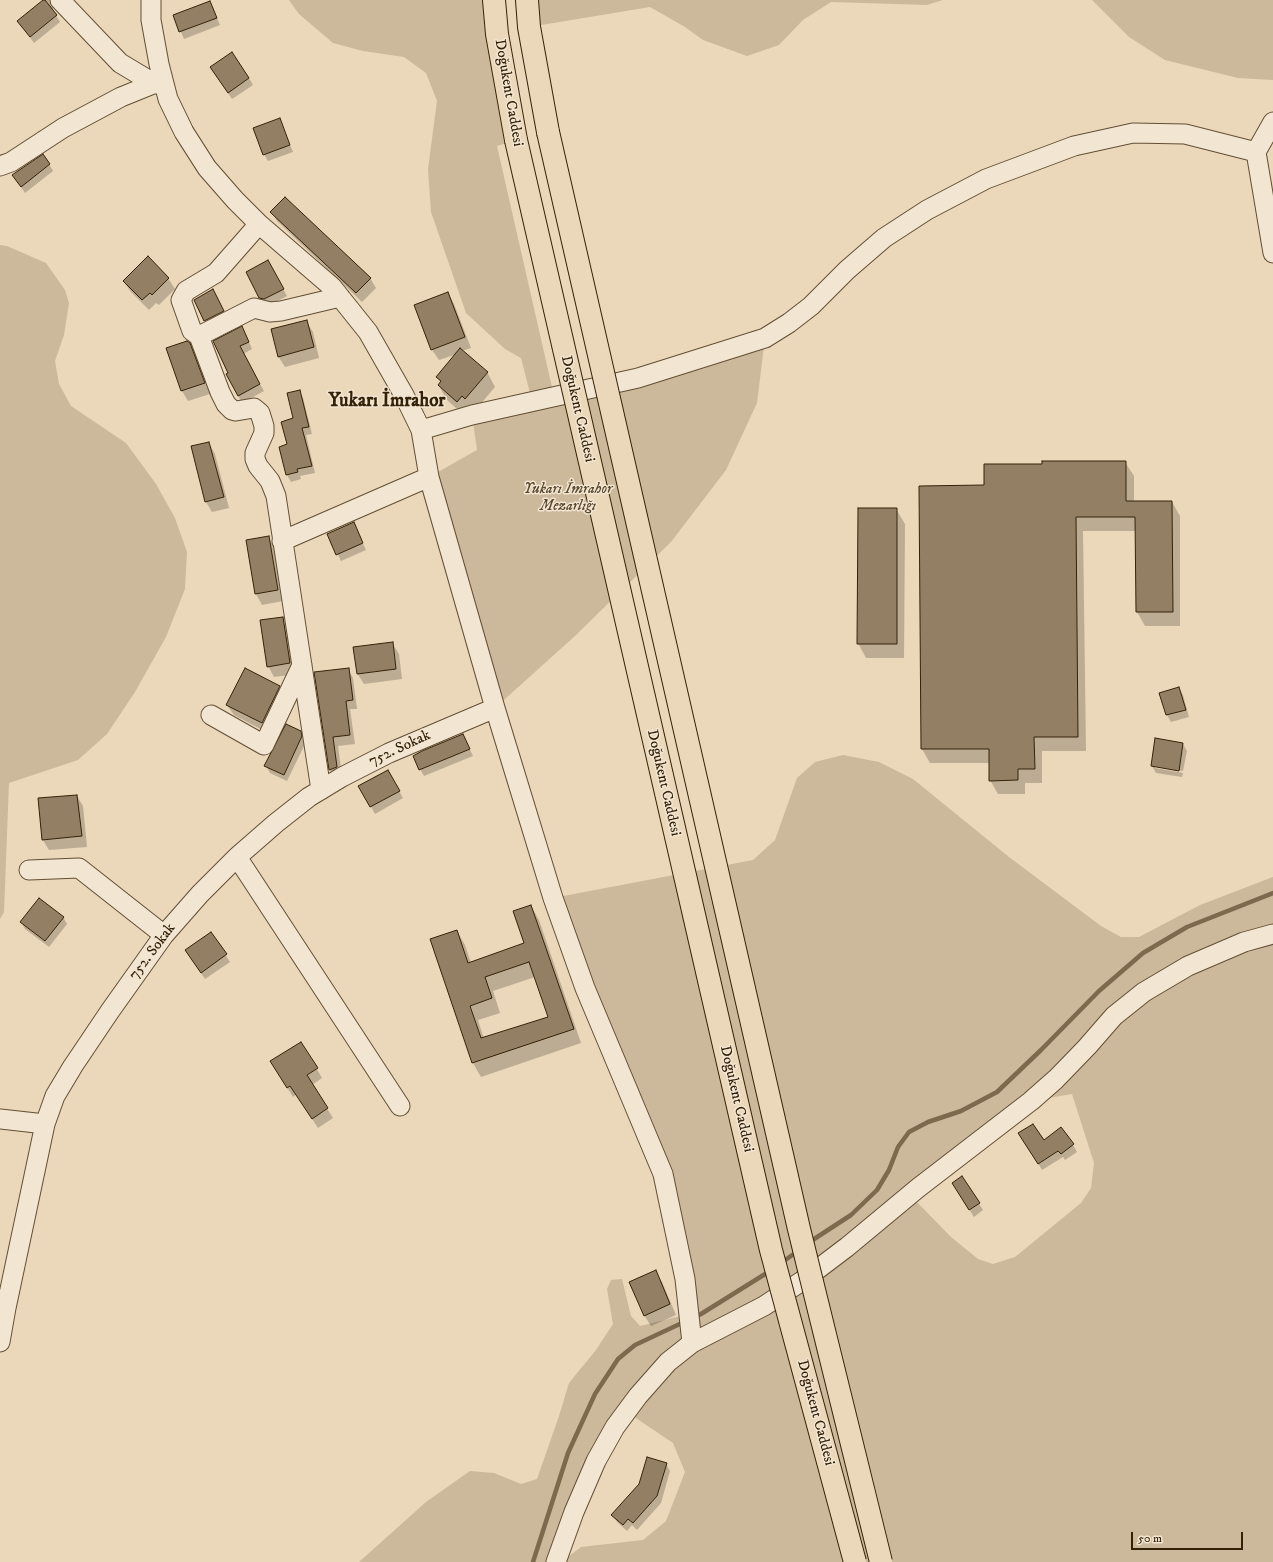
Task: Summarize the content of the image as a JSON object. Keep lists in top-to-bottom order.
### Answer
{
  "streets": {
    "main road": ["Doğukent Caddesi"],
    "street": ["752. Sokak"]
  },
  "districts": ["Yukarı İmrahor"],
  "parks": ["Yukarı İmrahor Mezarlığı"],
  "scale_bar": "50 m"
}
